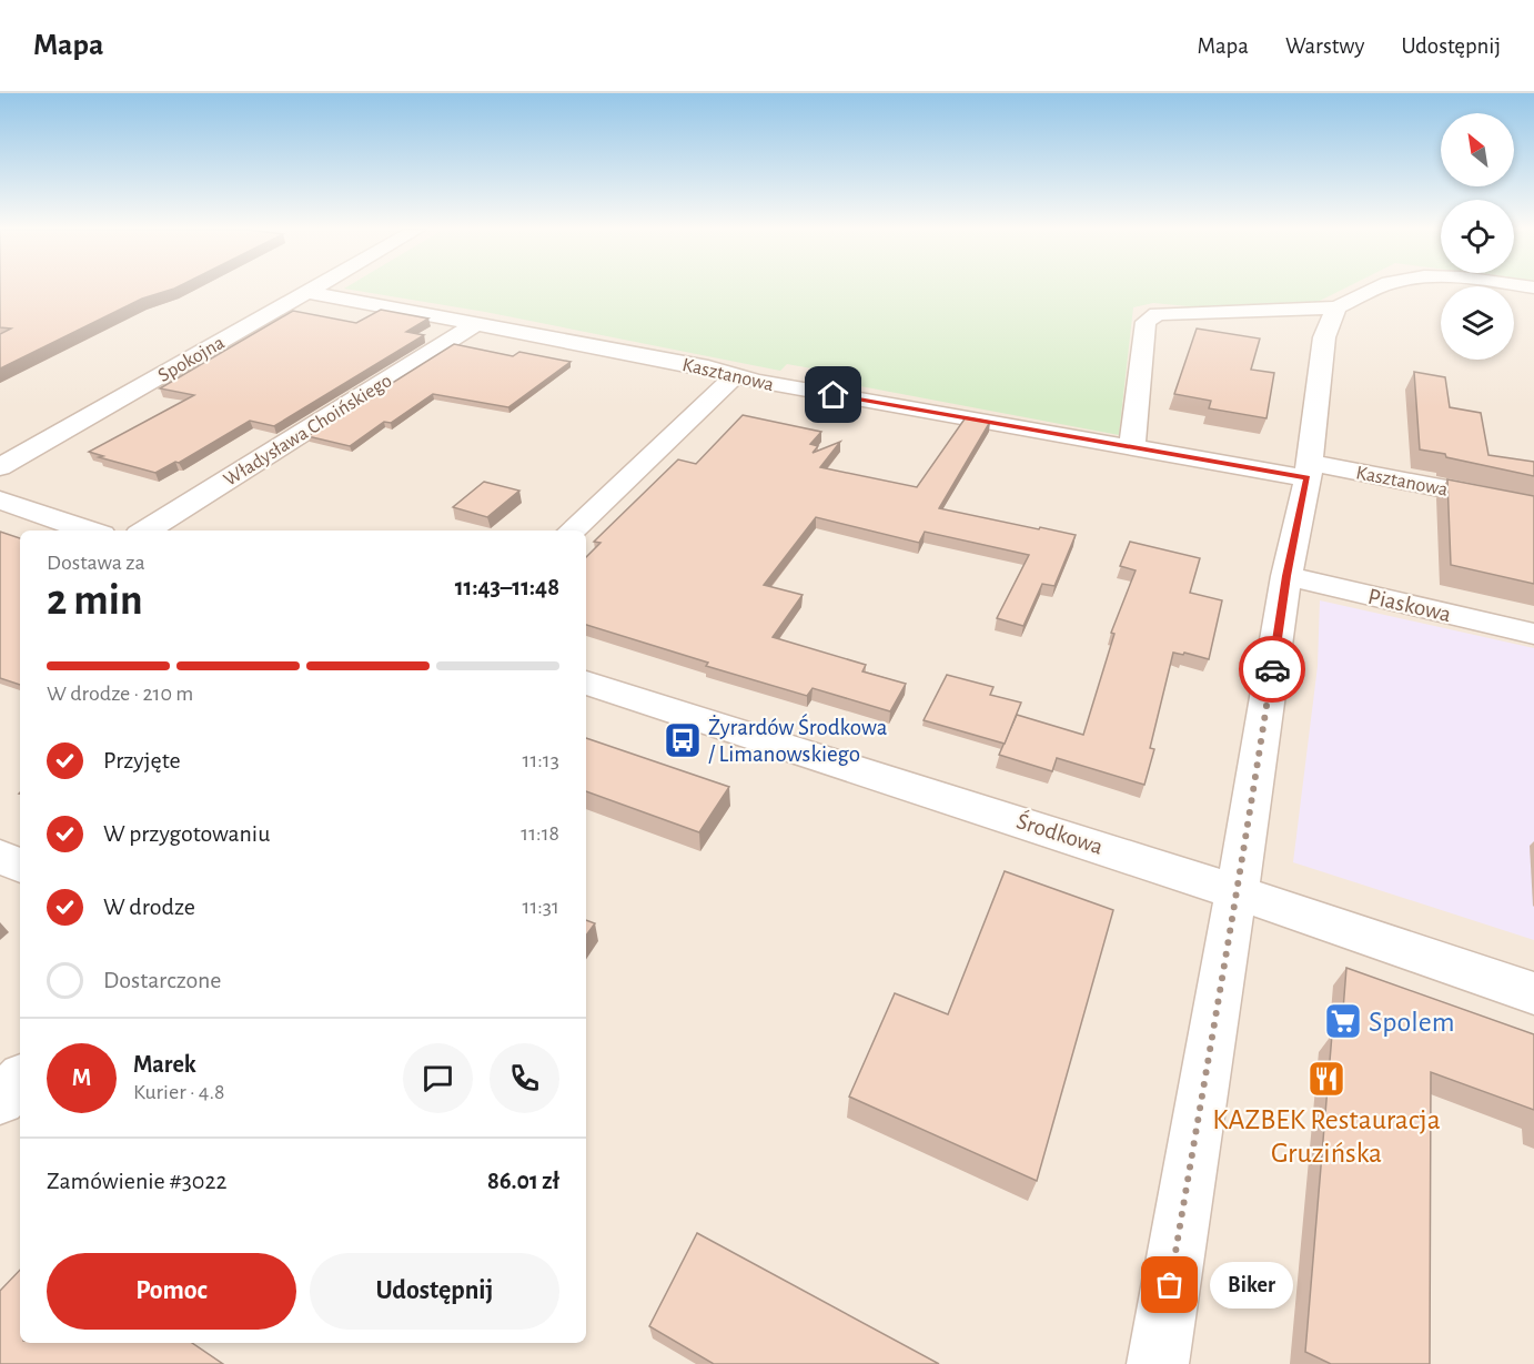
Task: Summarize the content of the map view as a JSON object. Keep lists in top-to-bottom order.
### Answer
{
  "streets": {
    "street": [
      "Spokojna",
      "Kasztanowa",
      "Władysława Choińskiego",
      "Piaskowa",
      "Środkowa"
    ]
  },
  "crossings": [
    ["Spokojna", "Kasztanowa"],
    ["Kasztanowa", "Władysława Choińskiego"]
  ],
  "places": {
    "bus stop": ["Żyrardów Środkowa / Limanowskiego"],
    "supermarket": ["Spolem"],
    "restaurant": ["KAZBEK Restauracja Gruzińska"],
    "other": ["Biker"]
  },
  "north": "top left",
  "page": {
    "header": "Mapa",
    "nav": ["Mapa", "Warstwy", "Udostępnij"],
    "heading": ["2 min", "Dostawa za", "11:43–11:48"],
    "panel": [
      "Marek",
      "Kurier · 4.8",
      "Zamówienie #3022",
      "86.01 zł"
    ],
    "bar": "W drodze · 210 m",
    "list": [
      ["Przyjęte", "11:13"],
      ["W przygotowaniu", "11:18"],
      ["W drodze", "11:31"],
      "Dostarczone"
    ],
    "round": "M",
    "buttons": ["Pomoc", "Udostępnij"],
    "bubble": "Biker"
  }
}
